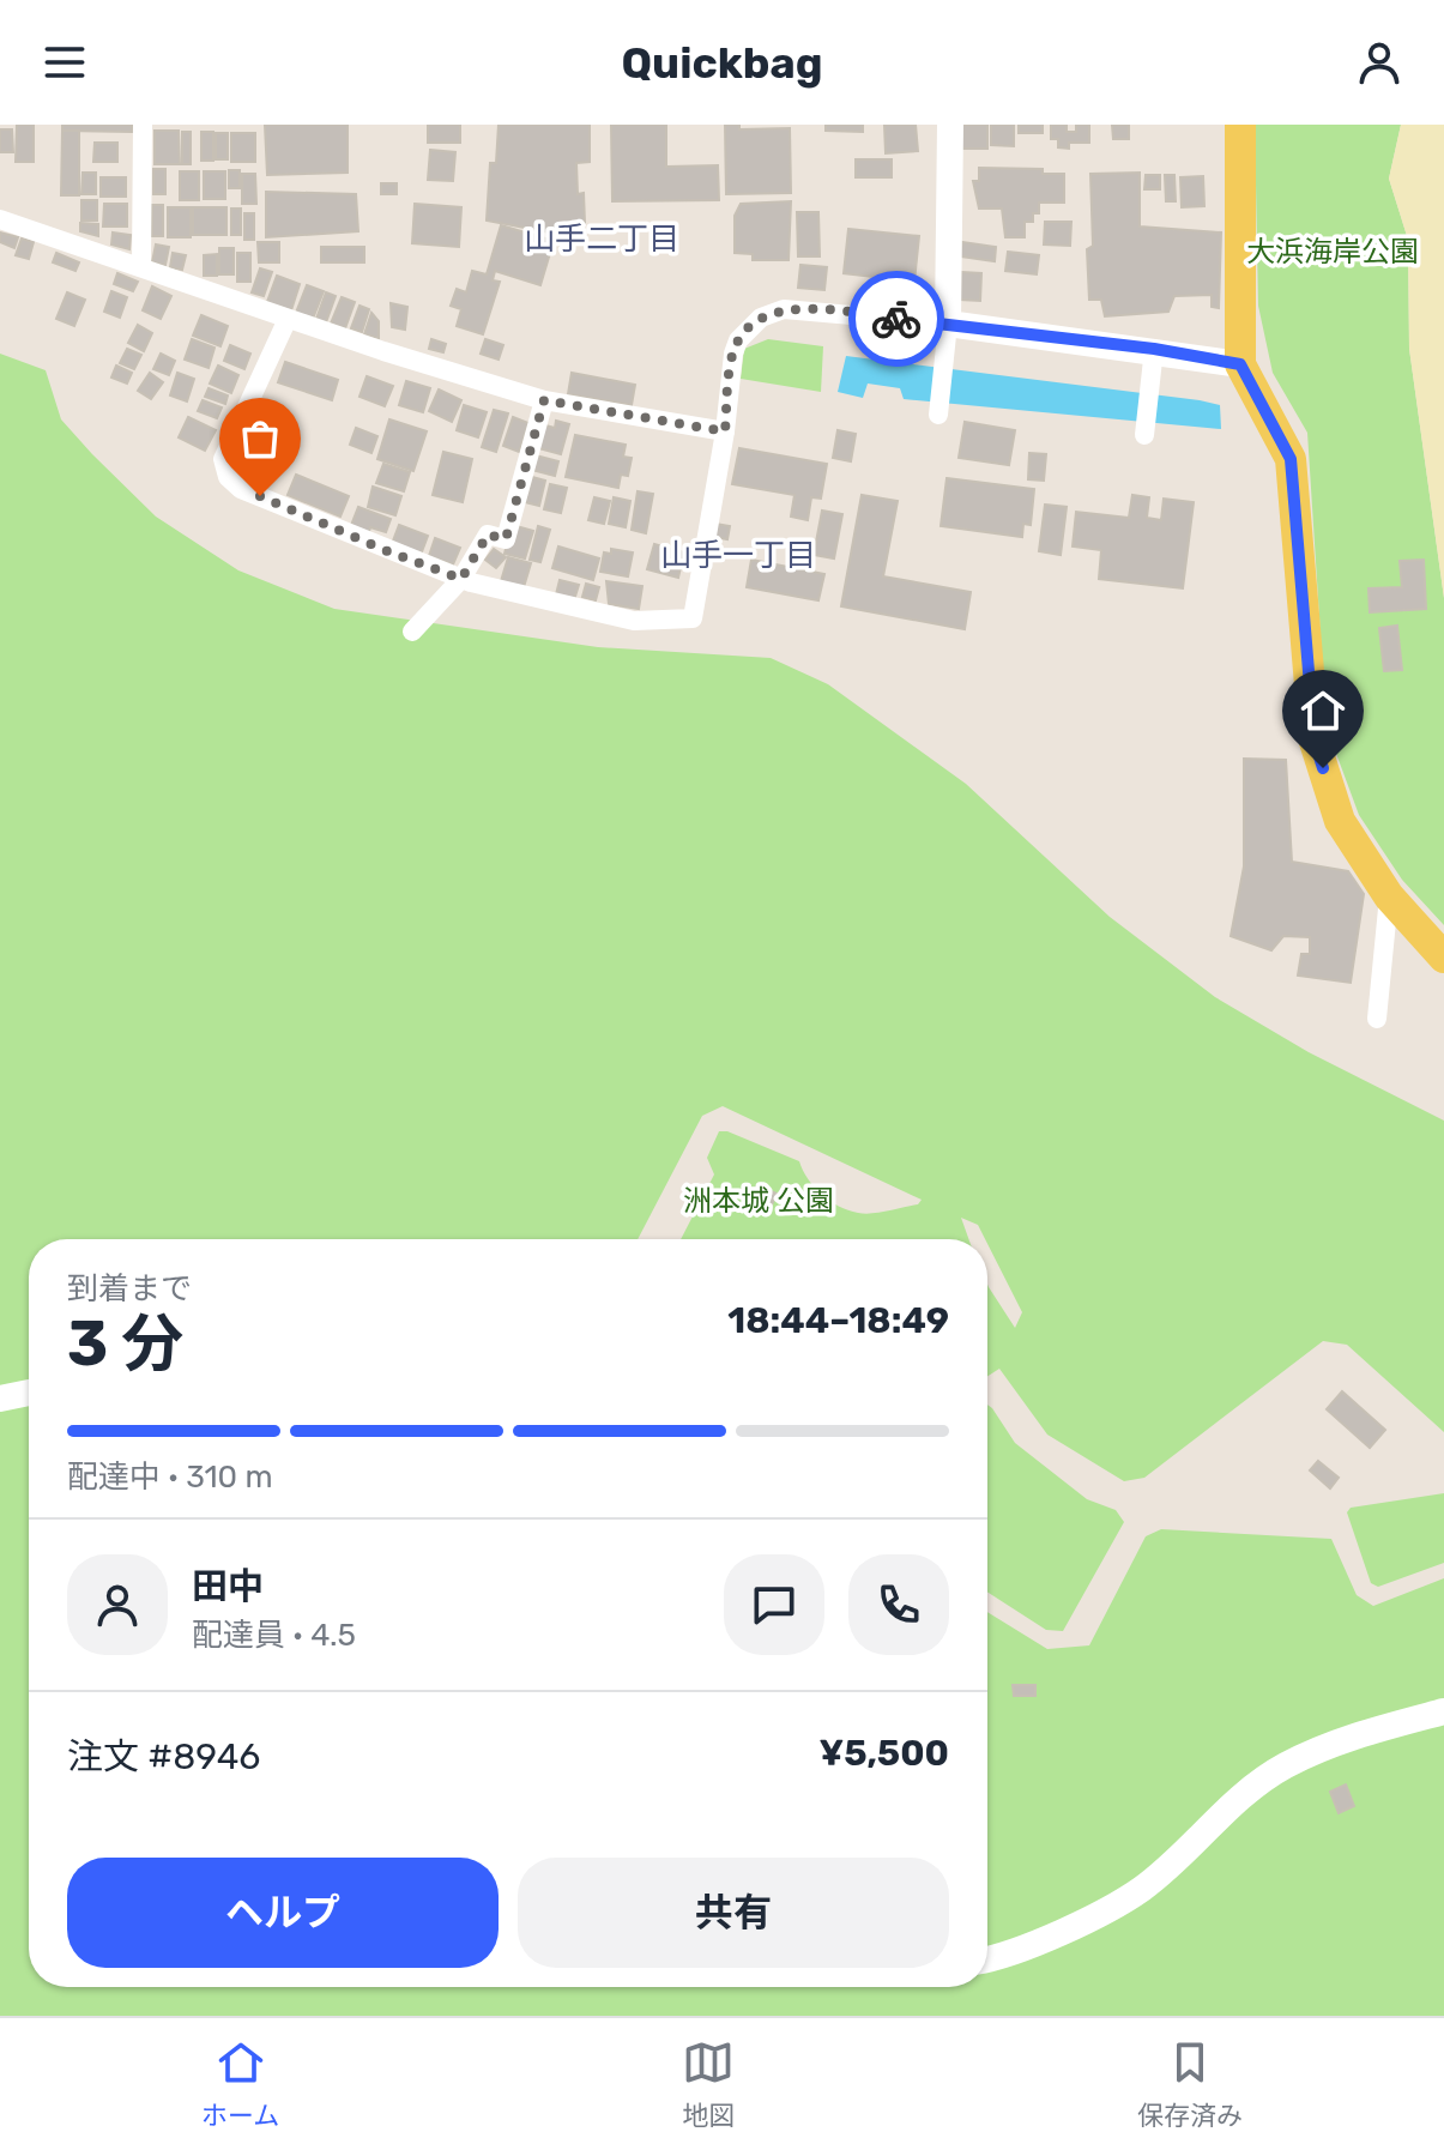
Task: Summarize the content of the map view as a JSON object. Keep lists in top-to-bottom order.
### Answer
{
  "districts": ["山手二丁目", "山手一丁目"],
  "parks": ["大浜海岸公園", "洲本城 公園"],
  "page": {
    "header": "Quickbag",
    "heading": ["3 分", "到着まで", "18:44–18:49"],
    "panel": [
      "田中",
      "配達員 · 4.5",
      "注文 #8946",
      "¥5,500"
    ],
    "bar": "配達中 · 310 m",
    "buttons": ["ヘルプ", "共有"],
    "tabs": ["ホーム", "地図", "保存済み"]
  }
}
